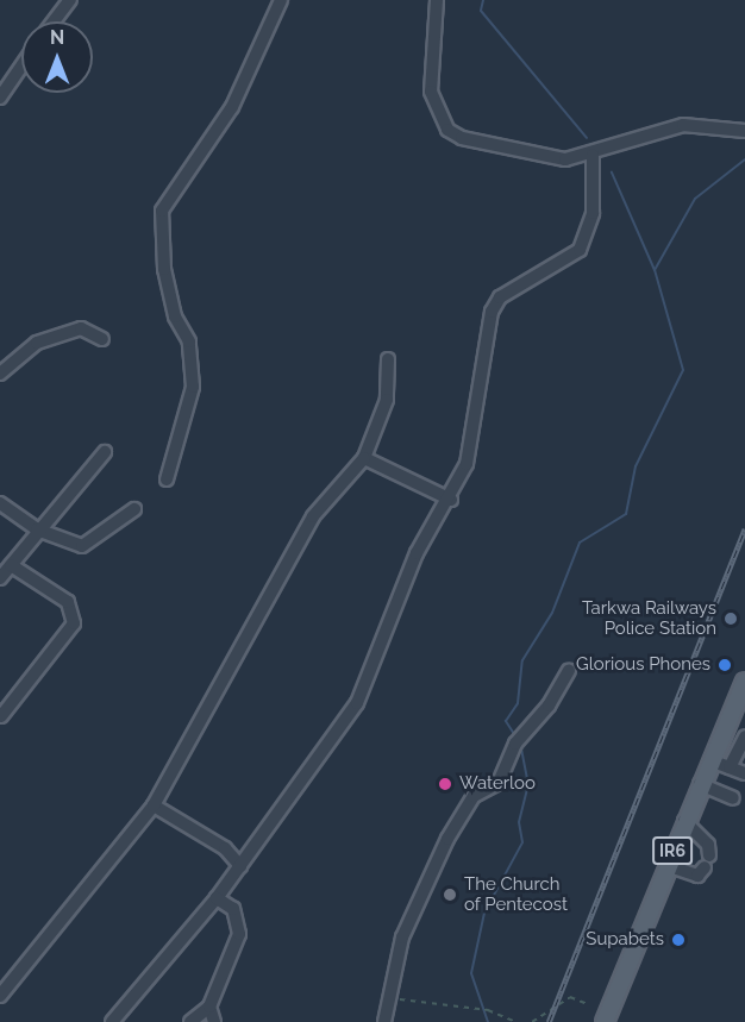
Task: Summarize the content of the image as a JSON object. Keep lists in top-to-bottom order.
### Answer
{
  "streets": {
    "main road": ["IR6"]
  },
  "places": [
    "Tarkwa Railways Police Station",
    "Glorious Phones",
    "Waterloo",
    "The Church of Pentecost",
    "Supabets"
  ],
  "north": "top"
}
